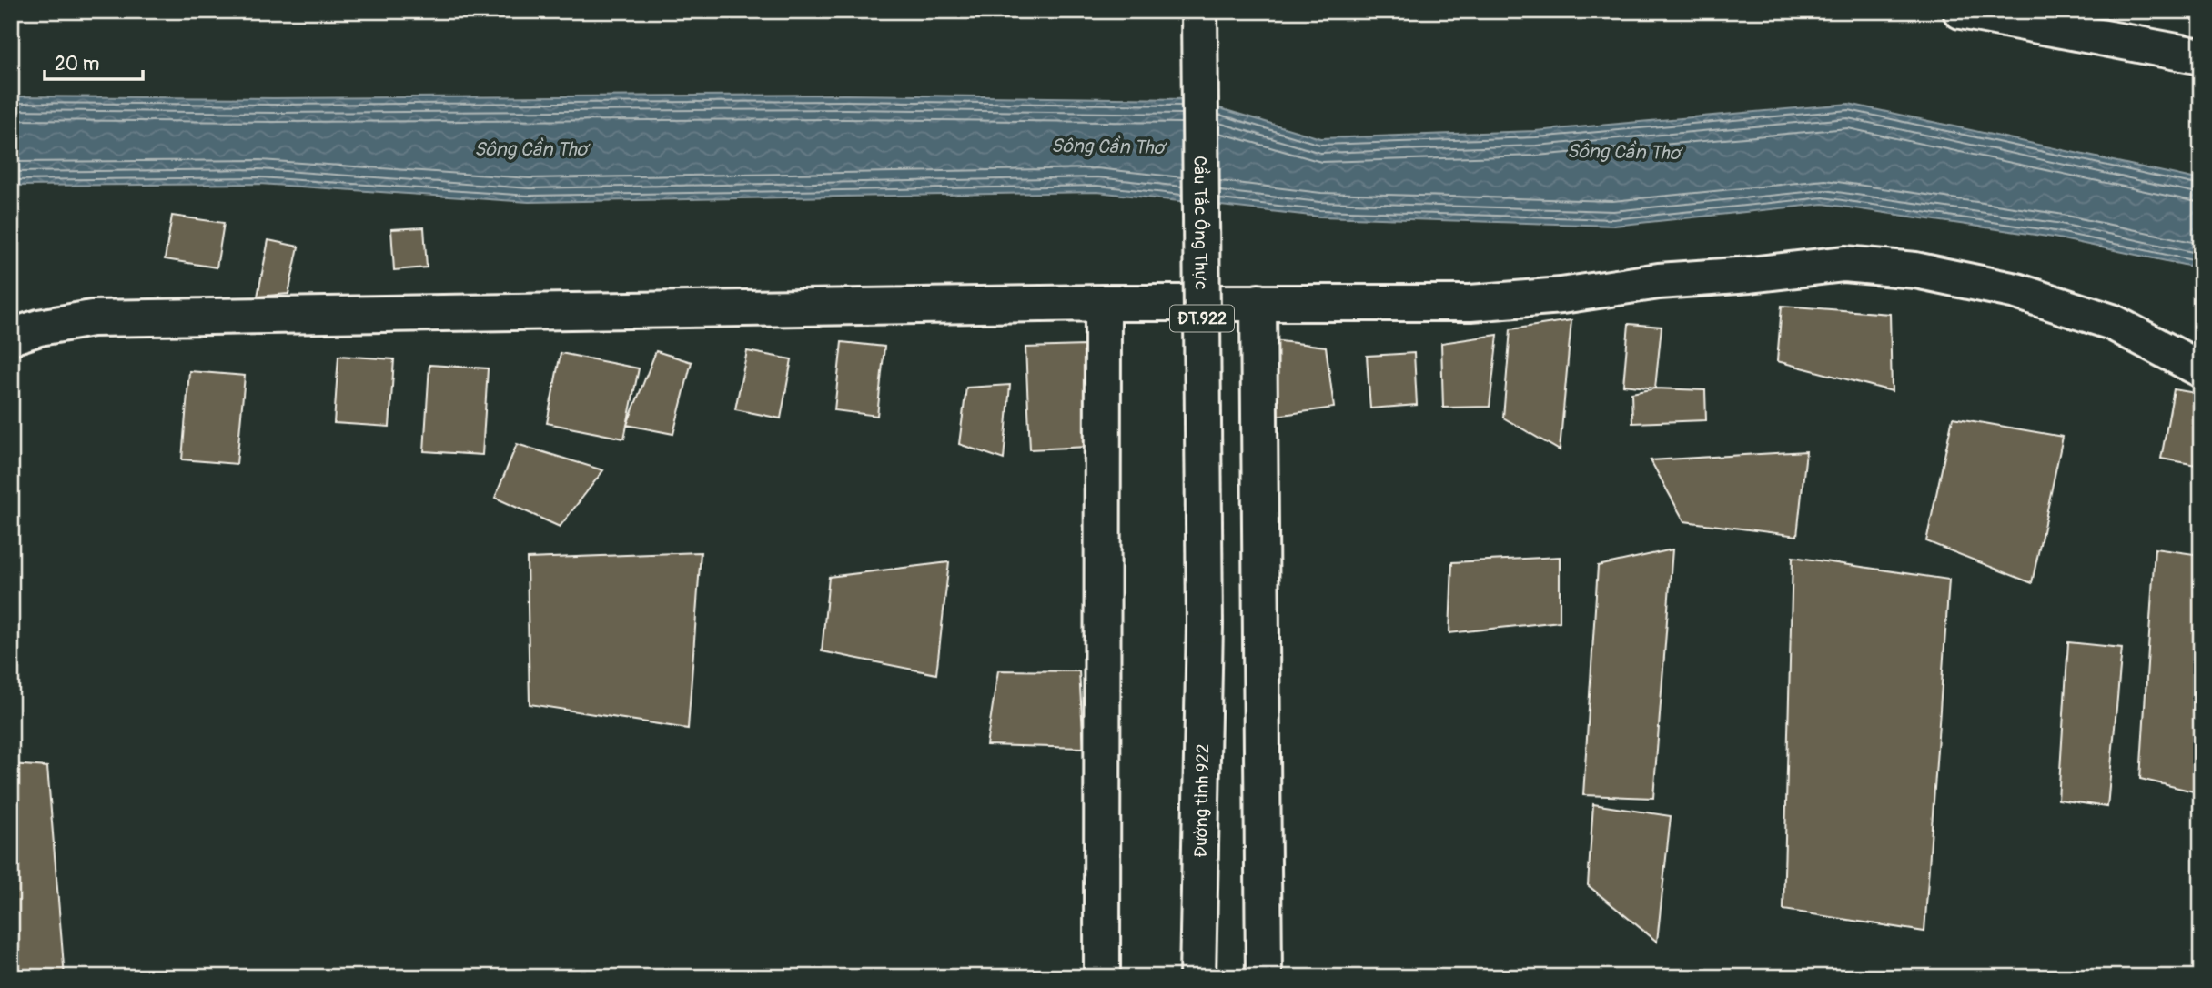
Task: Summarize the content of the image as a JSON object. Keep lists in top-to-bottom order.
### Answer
{
  "streets": {
    "street": ["Cầu Tắc Ông Thực", "ĐT.922", "Đường tỉnh 922"]
  },
  "crossings": [
    ["Cầu Tắc Ông Thực", "Đường tỉnh 922"]
  ],
  "water": ["Sông Cần Thơ"],
  "scale_bar": "20 m"
}
